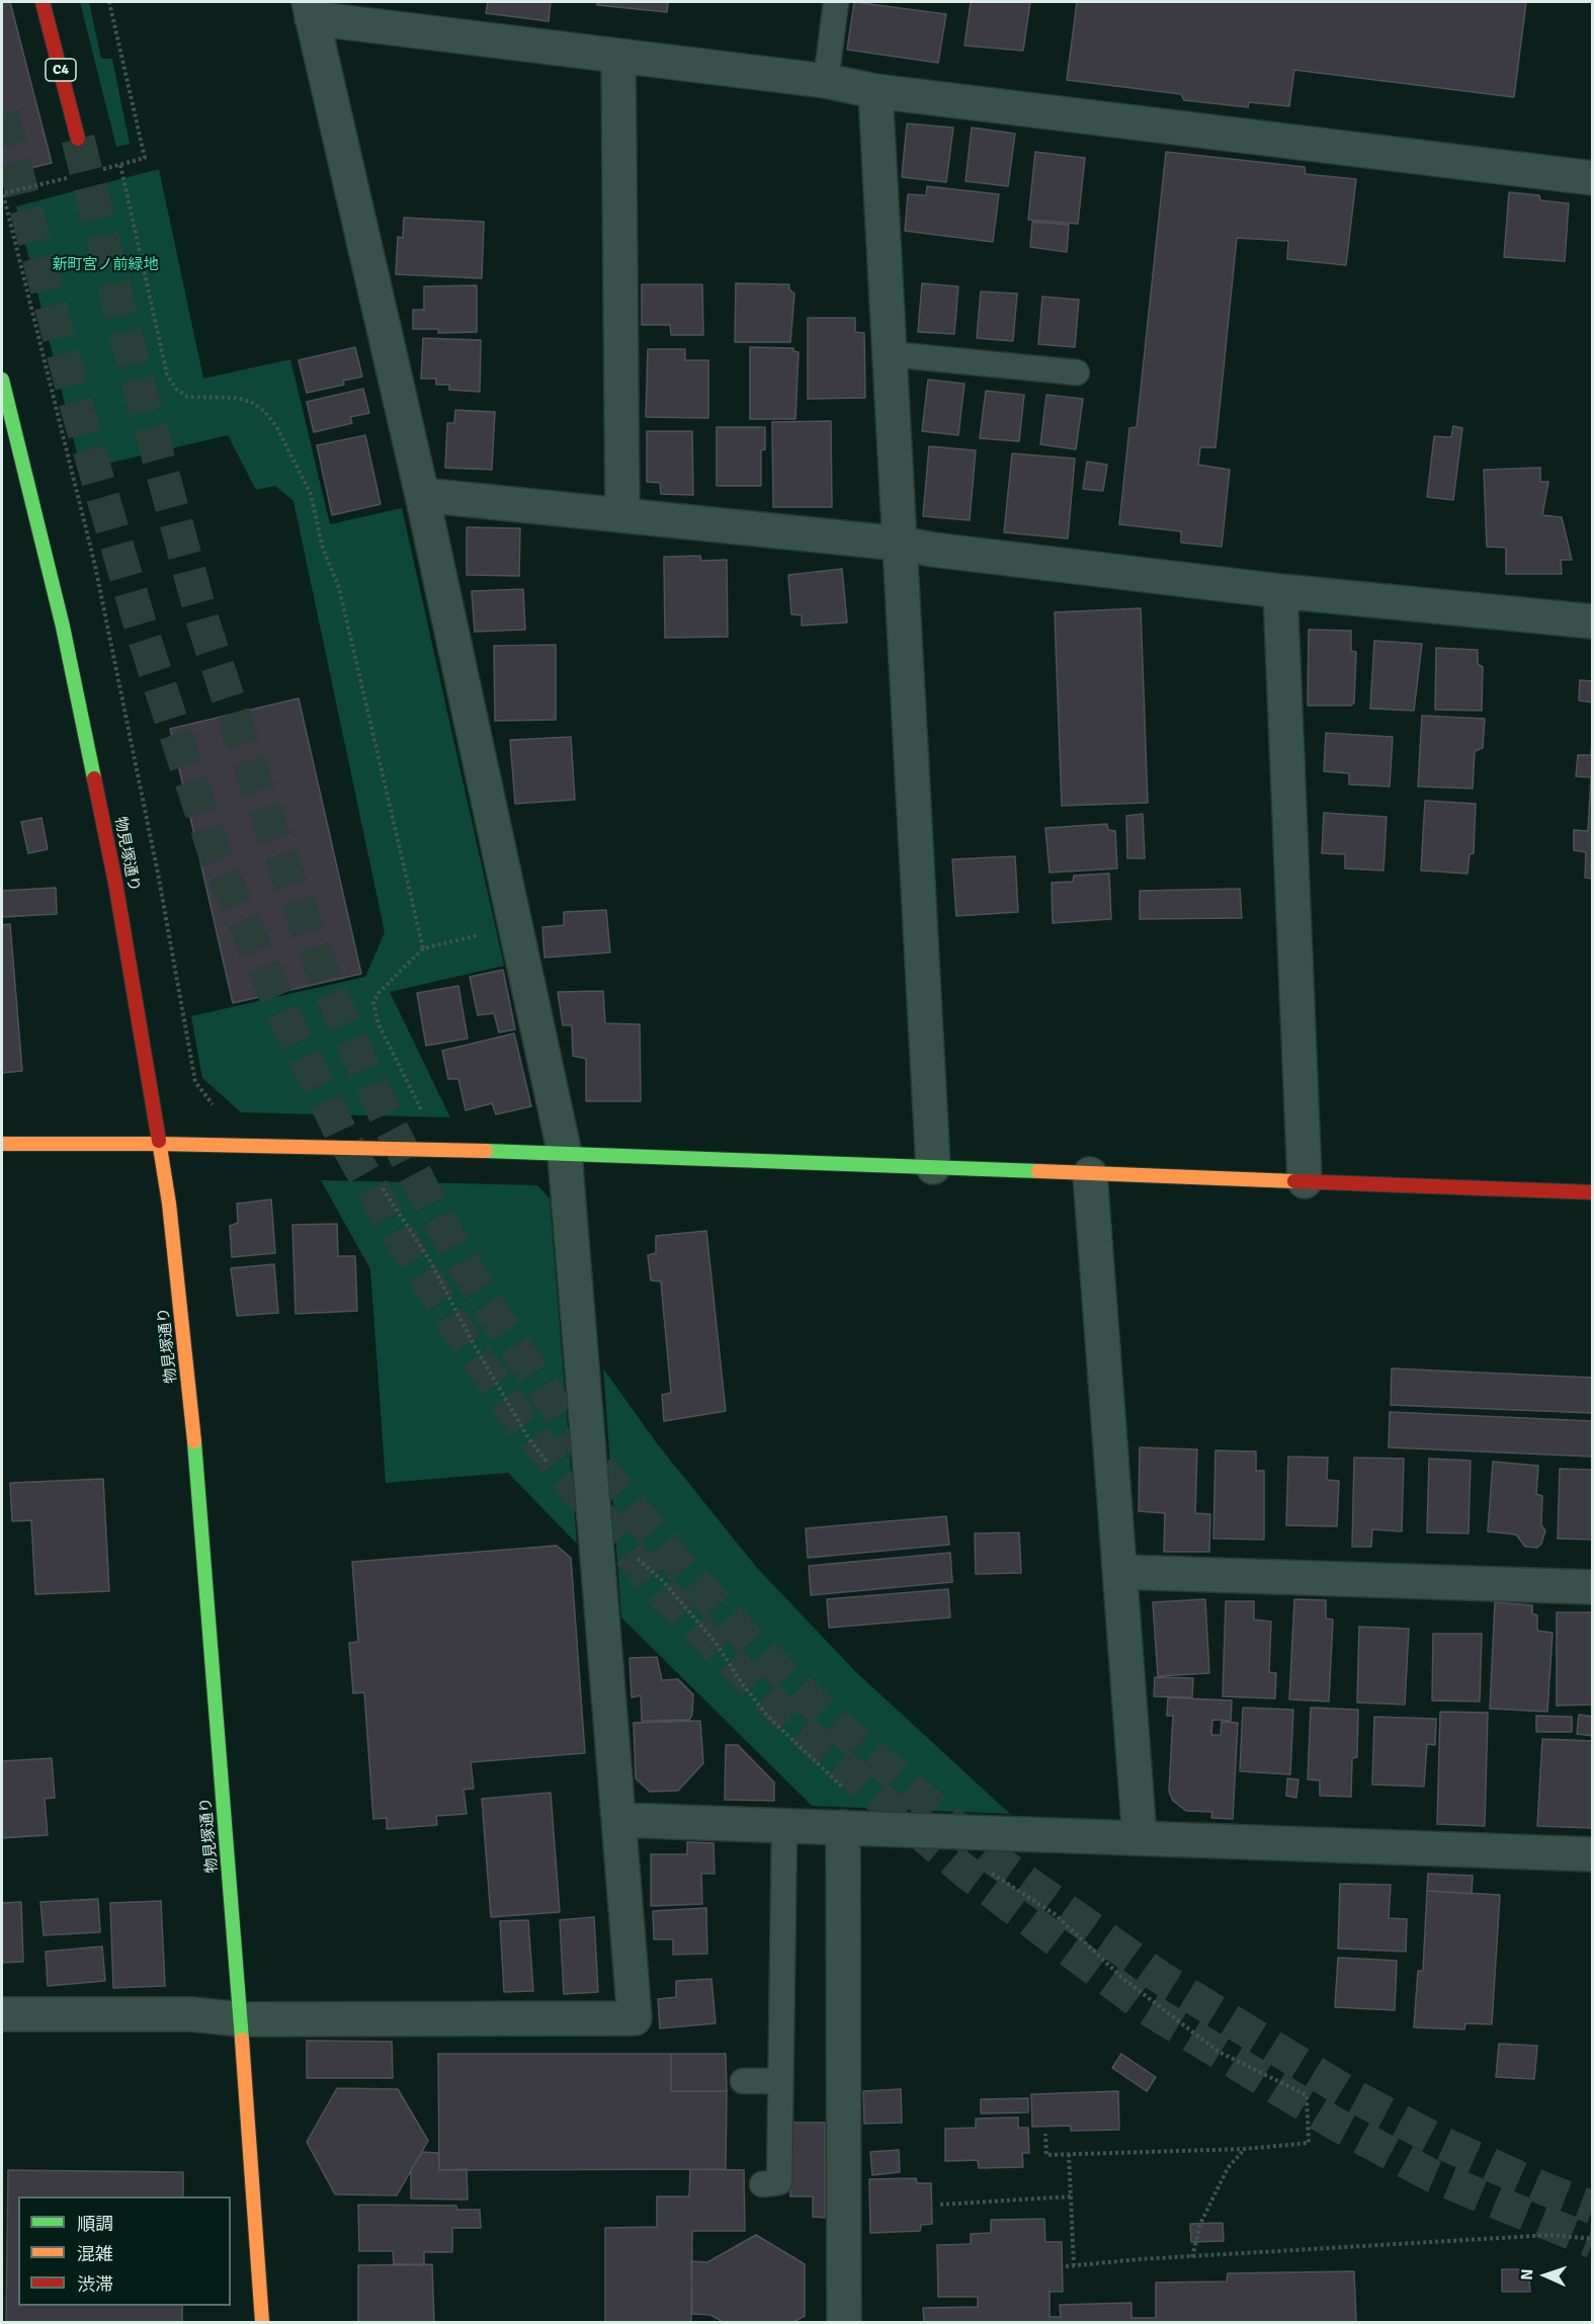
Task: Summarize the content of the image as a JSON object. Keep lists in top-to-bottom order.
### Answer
{
  "streets": {
    "main road": ["C4", "物見塚通り"]
  },
  "parks": ["新町宮ノ前緑地"],
  "legend": ["順調", "混雑", "渋滞"],
  "north": "left"
}
